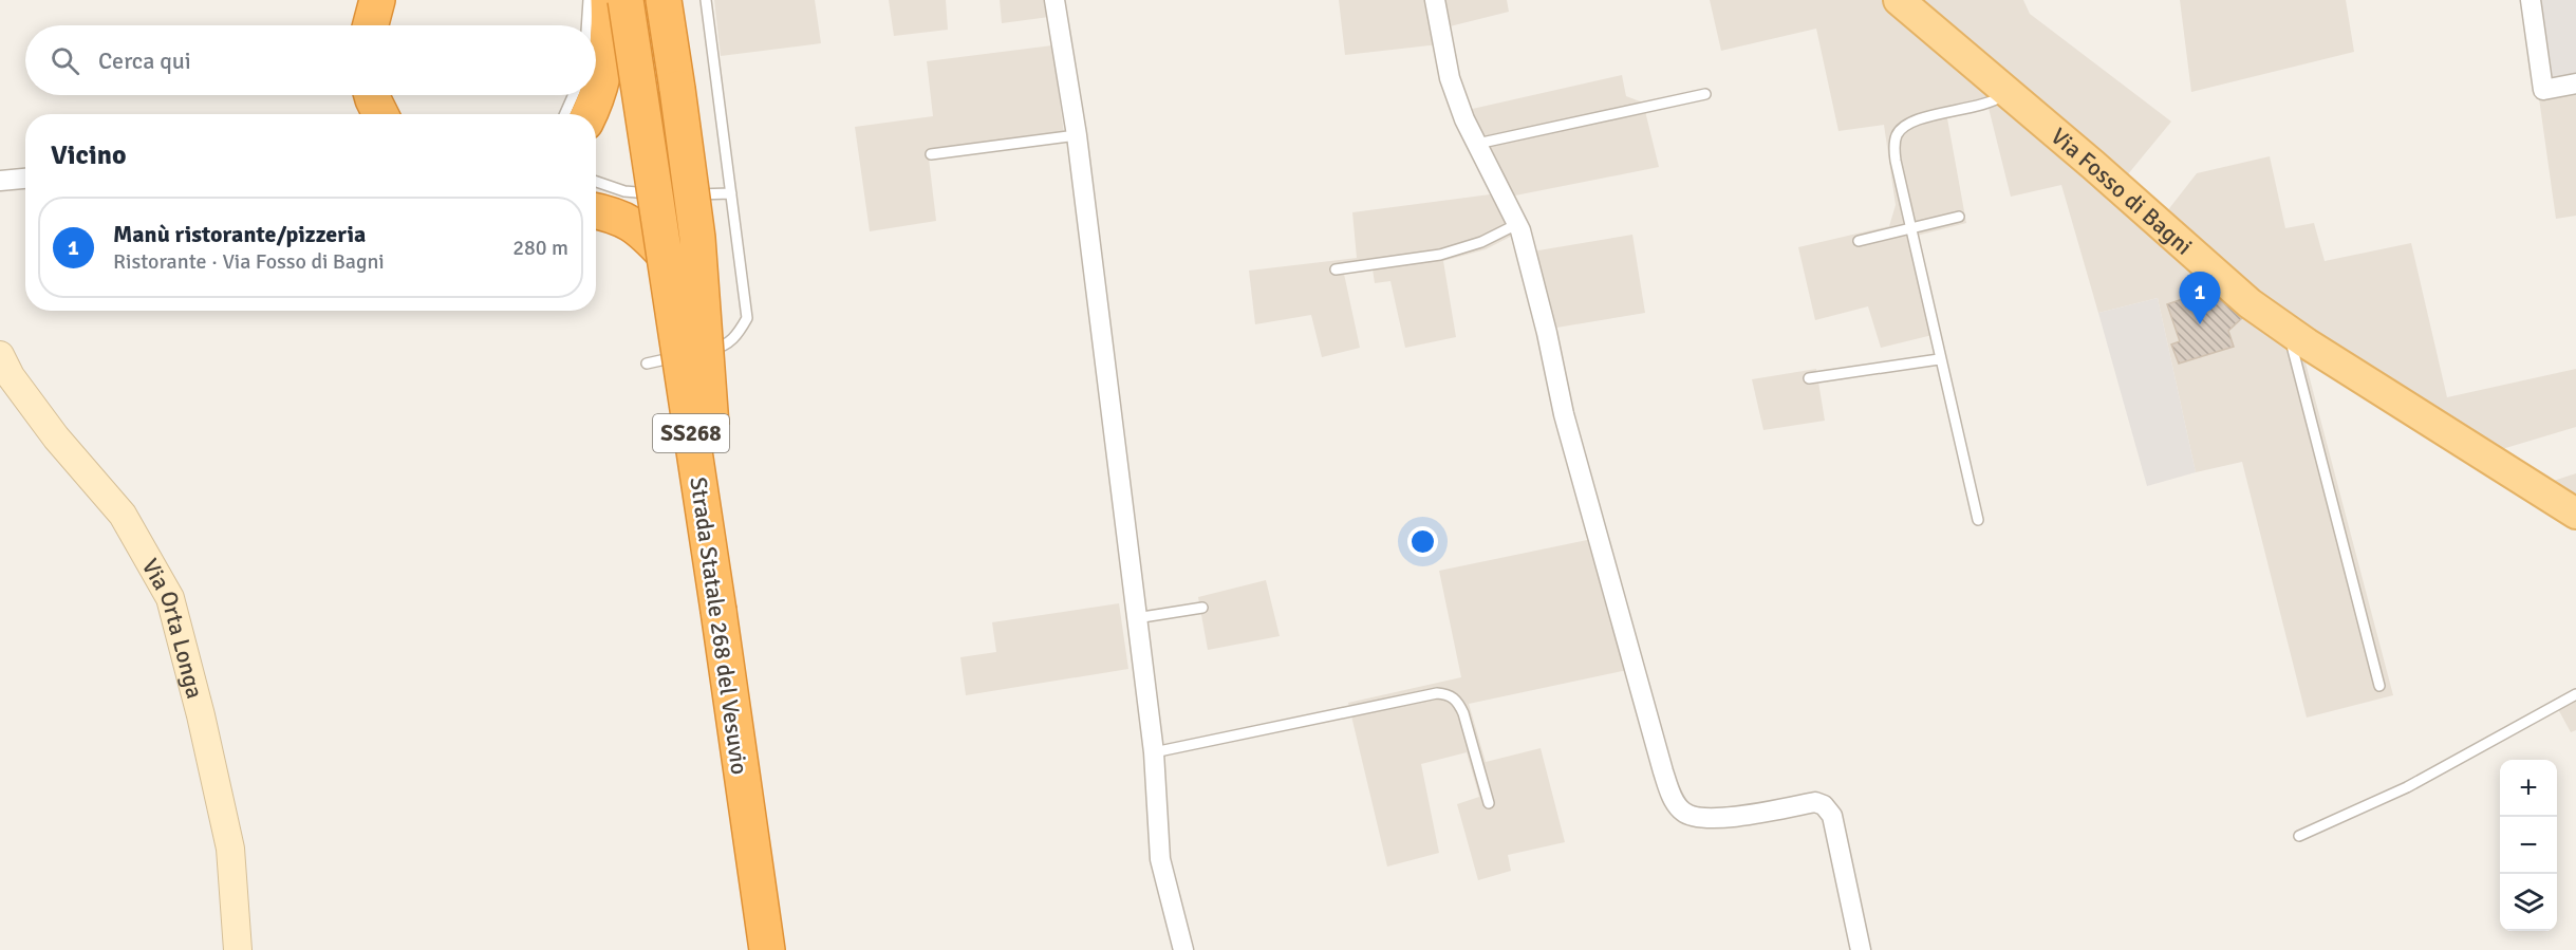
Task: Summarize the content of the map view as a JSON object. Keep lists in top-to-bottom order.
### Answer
{
  "streets": {
    "highway": ["SS268", "Strada Statale 268 del Vesuvio"],
    "main road": ["Via Fosso di Bagni"],
    "street": ["Via Orta Longa"]
  },
  "page": {
    "search": "Cerca qui",
    "heading": "Vicino",
    "list": [
      {
        "mark": "1",
        "name": "Manù ristorante/pizzeria",
        "note": "Ristorante · Via Fosso di Bagni",
        "value": "280 m"
      }
    ],
    "pins": "1",
    "map_buttons": ["+", "−"]
  }
}
